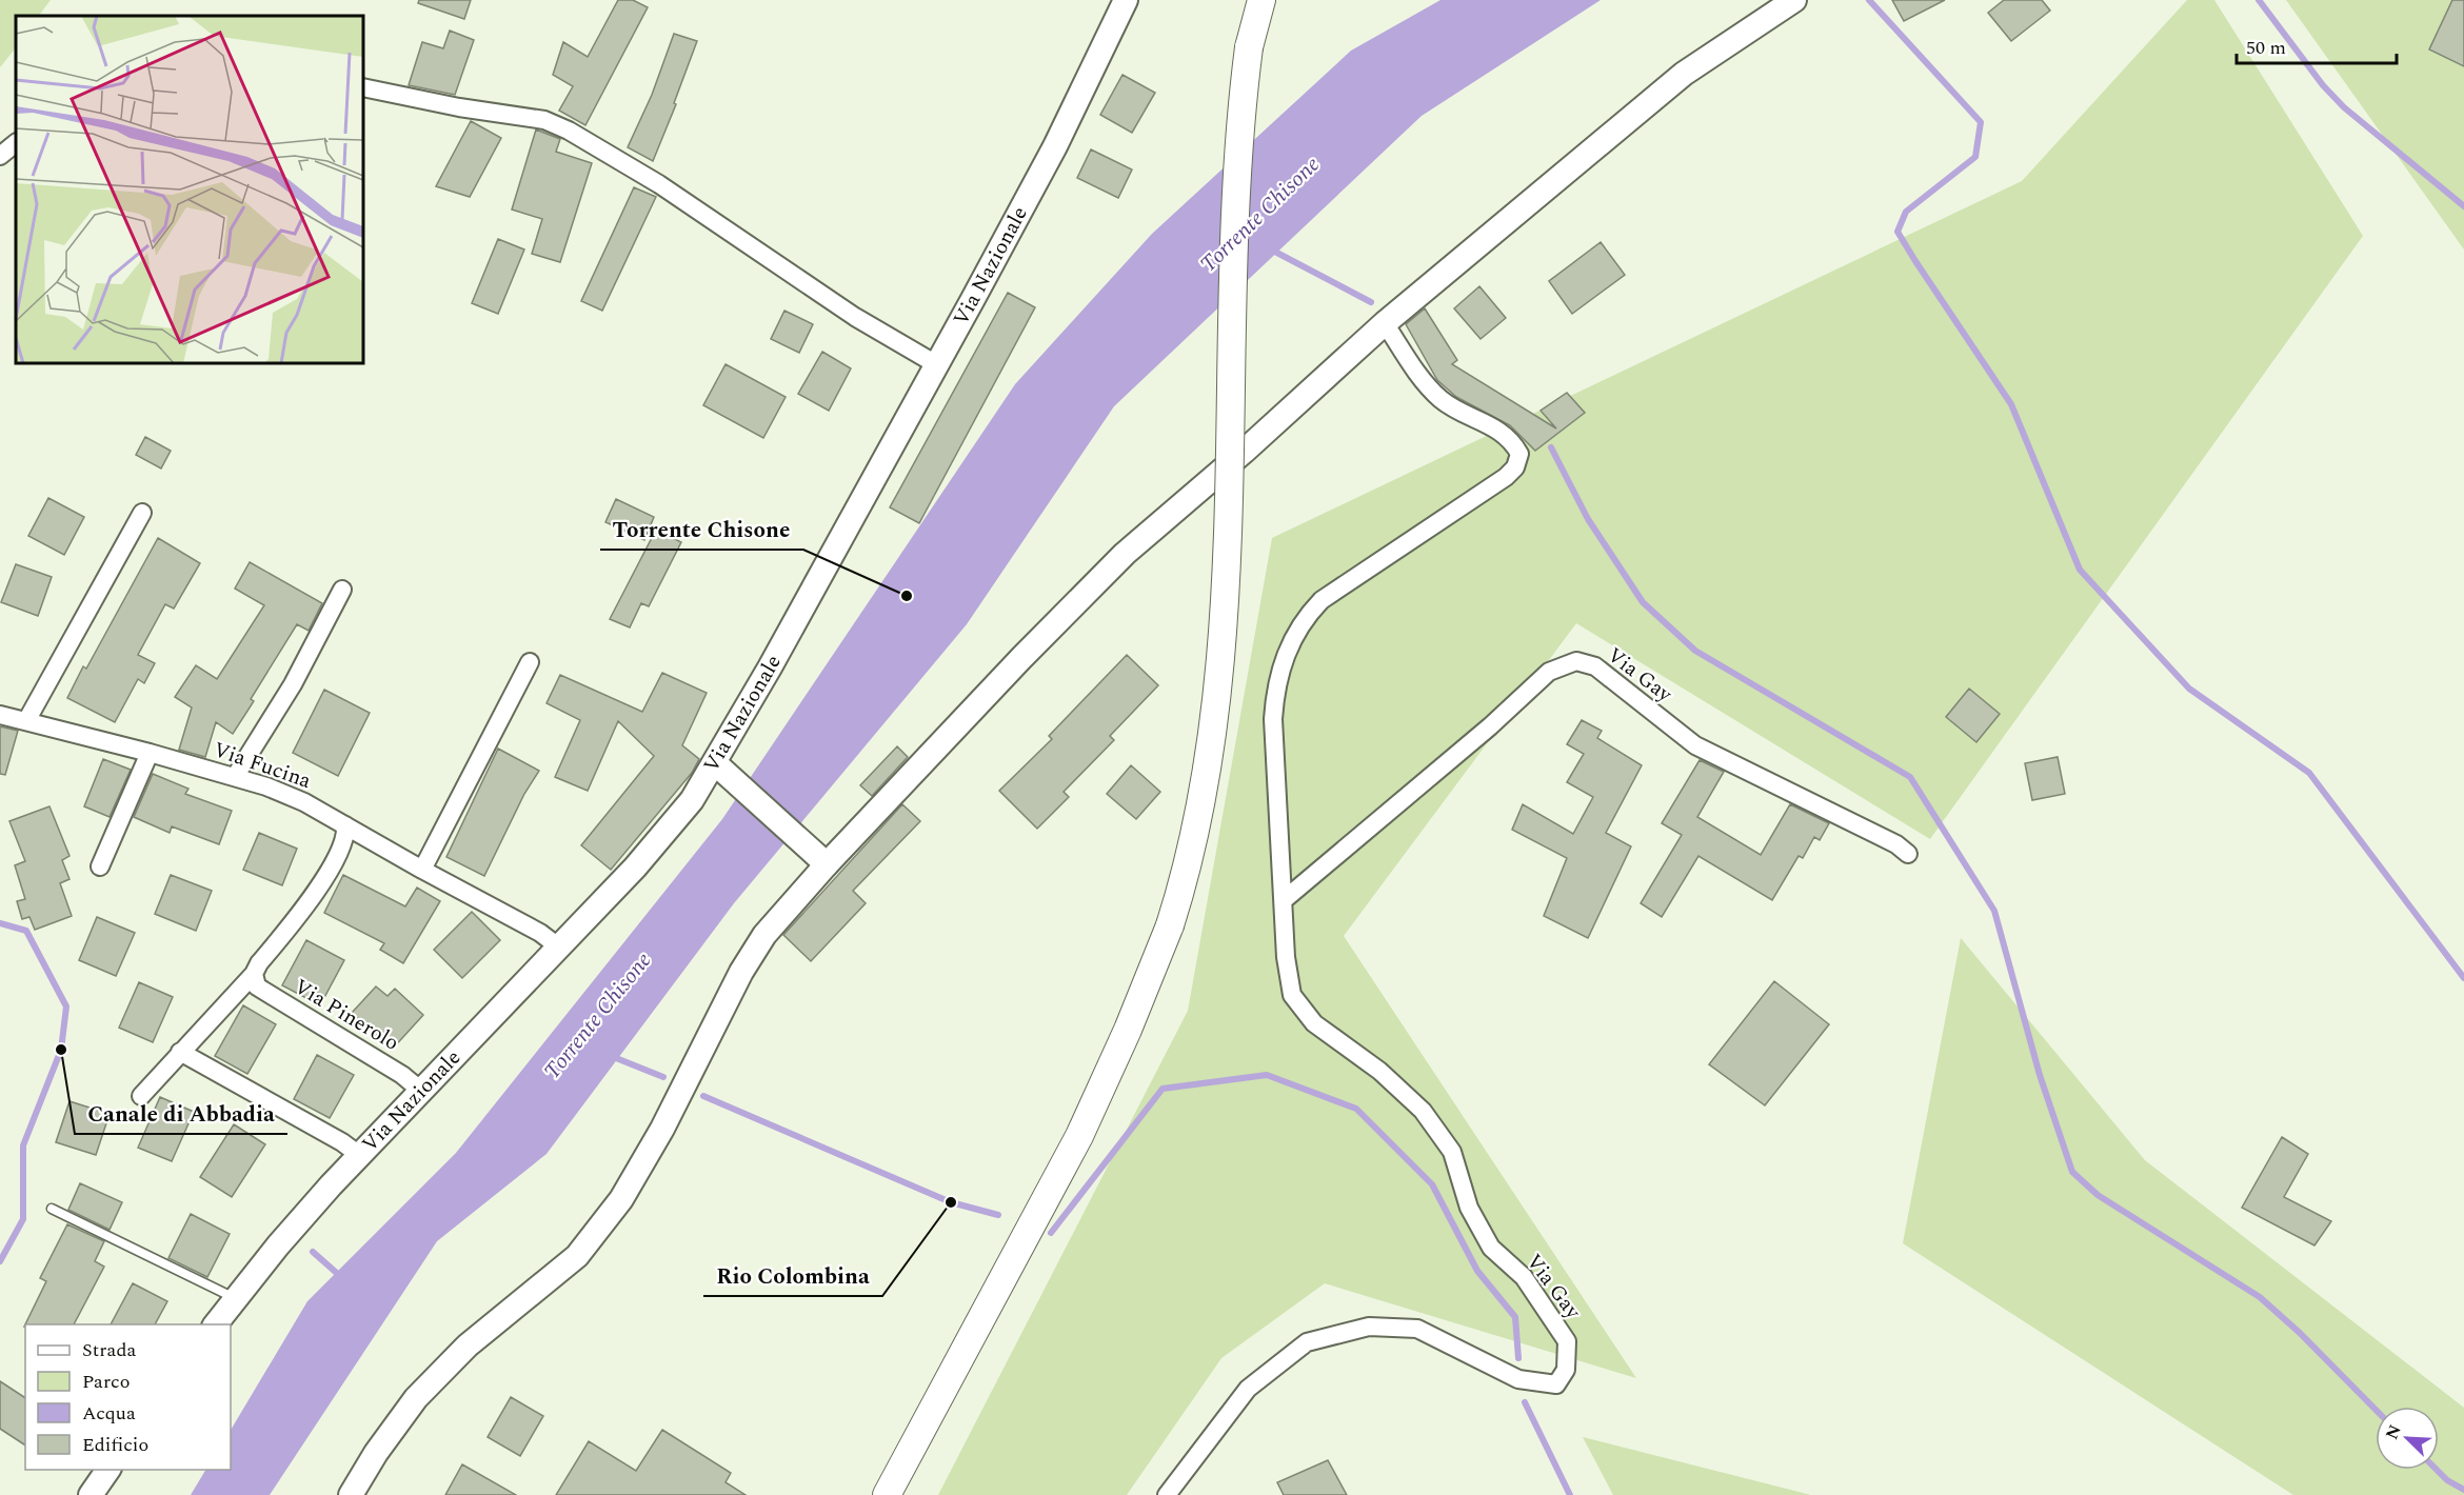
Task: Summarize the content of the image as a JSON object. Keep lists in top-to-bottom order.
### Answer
{
  "streets": {
    "street": [
      "Via Nazionale",
      "Via Gay",
      "Via Fucina",
      "Via Pinerolo"
    ]
  },
  "crossings": [
    ["Via Nazionale", "Via Fucina"],
    ["Via Nazionale", "Via Pinerolo"]
  ],
  "water": ["Torrente Chisone"],
  "places": ["Torrente Chisone", "Canale di Abbadia", "Rio Colombina"],
  "legend": [
    "Strada",
    "Parco",
    "Acqua",
    "Edificio"
  ],
  "scale_bar": "50 m",
  "north": "top left"
}
